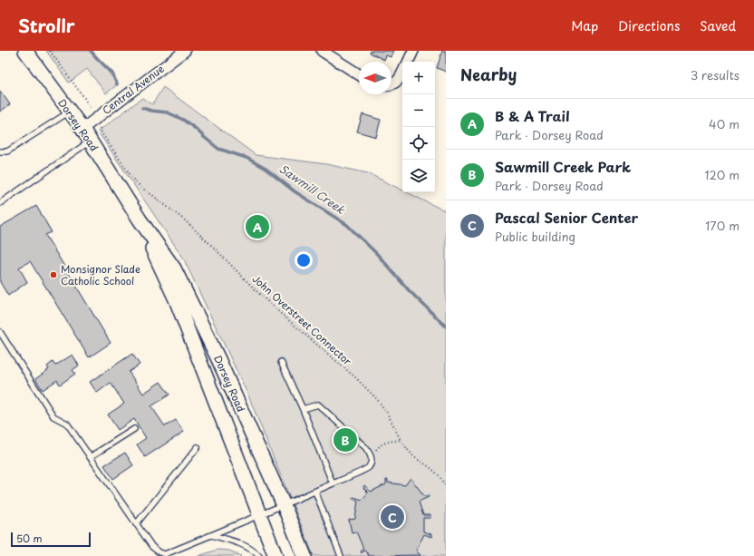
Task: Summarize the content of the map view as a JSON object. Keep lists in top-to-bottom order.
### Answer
{
  "streets": {
    "main road": ["Dorsey Road"],
    "street": ["Central Avenue"],
    "path": ["John Overstreet Connector"]
  },
  "crossings": [
    ["Central Avenue", "Dorsey Road"]
  ],
  "water": ["Sawmill Creek"],
  "places": ["Monsignor Slade Catholic School"],
  "scale_bar": "50 m",
  "north": "left",
  "page": {
    "header": "Strollr",
    "nav": ["Map", "Directions", "Saved"],
    "heading": ["Nearby", "3 results"],
    "map_buttons": ["+", "−"],
    "list": [
      {
        "mark": "A",
        "name": "B & A Trail",
        "note": "Park · Dorsey Road",
        "value": "40 m"
      },
      {
        "mark": "B",
        "name": "Sawmill Creek Park",
        "note": "Park · Dorsey Road",
        "value": "120 m"
      },
      {
        "mark": "C",
        "name": "Pascal Senior Center",
        "note": "Public building",
        "value": "170 m"
      }
    ],
    "pins": ["A", "B", "C"],
    "scale": "50 m"
  }
}
